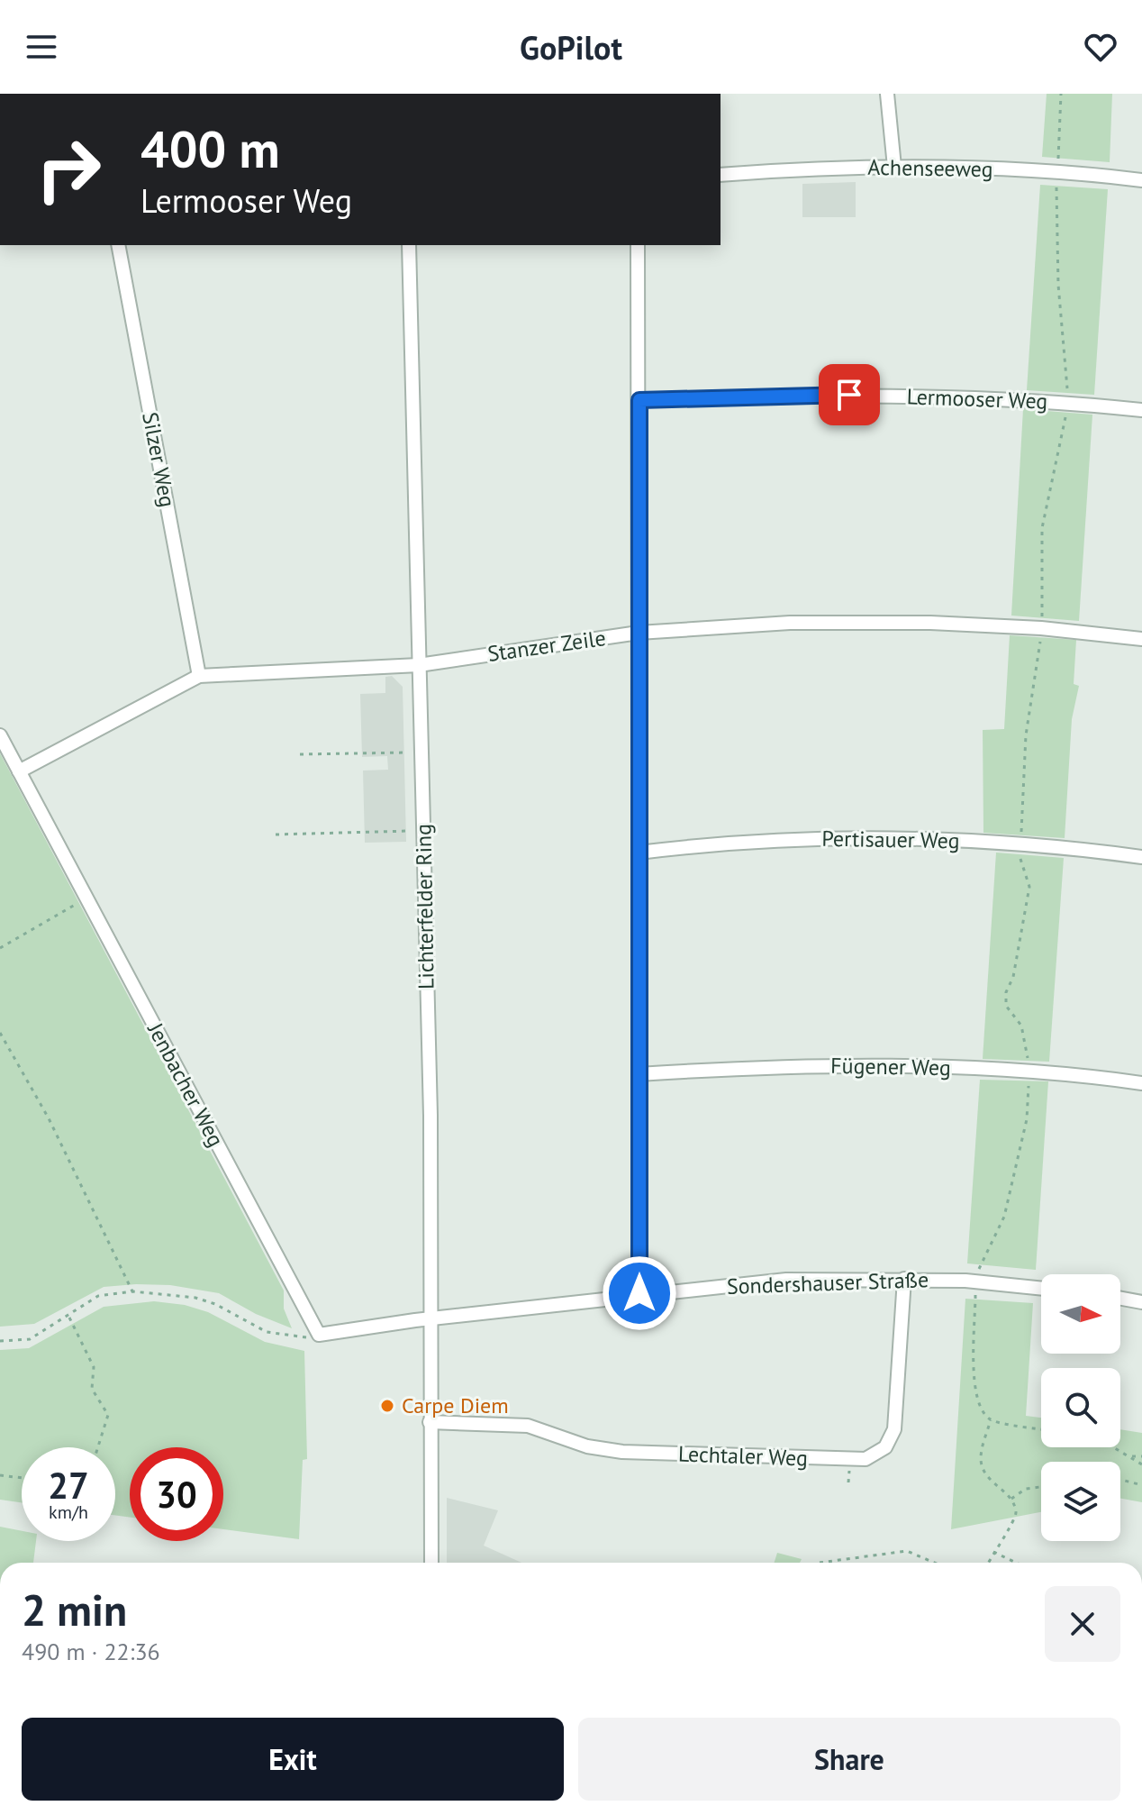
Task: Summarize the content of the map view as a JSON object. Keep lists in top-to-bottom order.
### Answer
{
  "streets": {
    "street": [
      "Achenseeweg",
      "Lermooser Weg",
      "Silzer Weg",
      "Stanzer Zeile",
      "Pertisauer Weg",
      "Lichterfelder Ring",
      "Fügener Weg",
      "Jenbacher Weg",
      "Sondershauser Straße",
      "Lechtaler Weg"
    ]
  },
  "crossings": [
    ["Silzer Weg", "Stanzer Zeile"],
    ["Stanzer Zeile", "Lichterfelder Ring"],
    ["Stanzer Zeile", "Jenbacher Weg"],
    ["Lichterfelder Ring", "Sondershauser Straße"],
    ["Lichterfelder Ring", "Lechtaler Weg"],
    ["Sondershauser Straße", "Lechtaler Weg"]
  ],
  "places": ["Carpe Diem"],
  "north": "right",
  "page": {
    "header": "GoPilot",
    "turn": ["400 m", "Lermooser Weg"],
    "speed": "27 km/h",
    "limit": "30",
    "heading": ["2 min", "490 m · 22:36"],
    "buttons": ["Exit", "Share"]
  }
}
